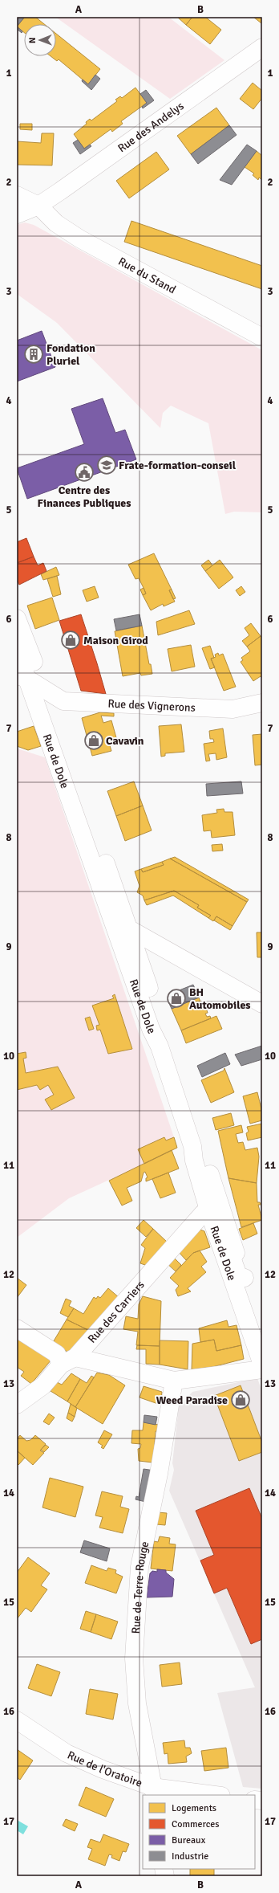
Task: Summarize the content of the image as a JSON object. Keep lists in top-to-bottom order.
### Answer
{
  "streets": {
    "street": [
      "Rue des Andelys",
      "Rue du Stand",
      "Rue des Vignerons",
      "Rue de Dole",
      "Rue des Carriers",
      "Rue de Terre-Rouge",
      "Rue de l'Oratoire"
    ]
  },
  "crossings": [
    ["Rue des Andelys", "Rue du Stand"],
    ["Rue des Vignerons", "Rue de Dole"],
    ["Rue de Dole", "Rue des Carriers"],
    ["Rue de Terre-Rouge", "Rue de l'Oratoire"]
  ],
  "places": {
    "building": ["Fondation Pluriel"],
    "school or university": ["Frate-formation-conseil"],
    "public building": ["Centre des Finances Publiques"],
    "shop": [
      "Maison Girod",
      "Cavavin",
      "BH Automobiles",
      "Weed Paradise"
    ]
  },
  "legend": [
    "Logements",
    "Commerces",
    "Bureaux",
    "Industrie"
  ],
  "north": "left",
  "grid": {
    "columns": ["A", "B"],
    "rows": [
      "1",
      "2",
      "3",
      "4",
      "5",
      "6",
      "7",
      "8",
      "9",
      "10",
      "11",
      "12",
      "13",
      "14",
      "15",
      "16",
      "17"
    ]
  }
}
